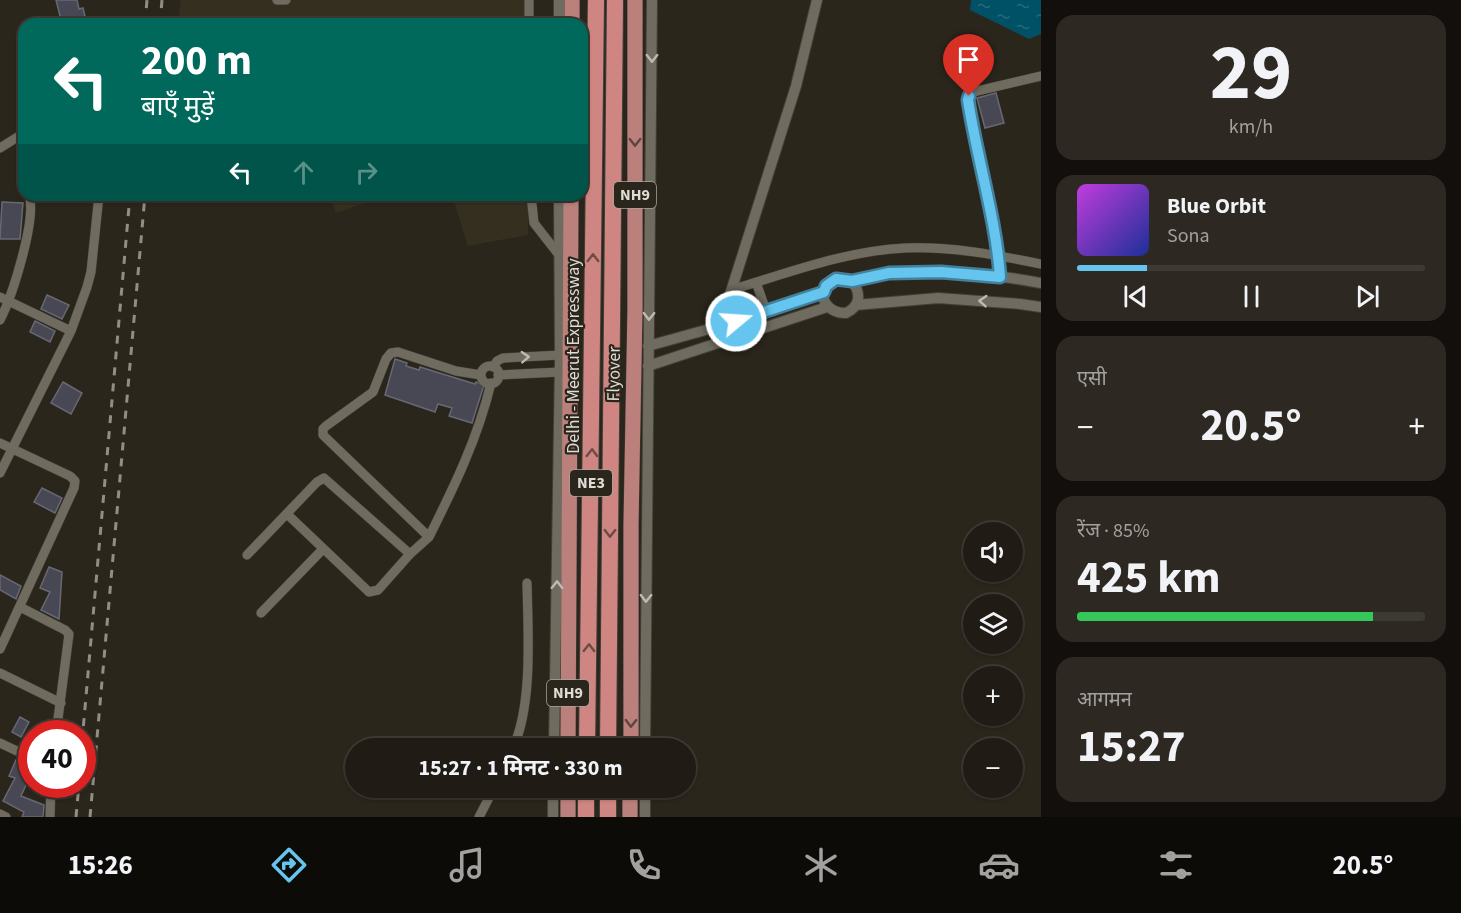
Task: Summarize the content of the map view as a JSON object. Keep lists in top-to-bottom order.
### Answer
{
  "streets": {
    "highway": [
      "NH9",
      "Delhi - Meerut Expressway",
      "Flyover",
      "NE3"
    ]
  },
  "page": {
    "tile": [
      ["29", "km/h"],
      "एसी",
      ["रेंज · 85%", "425 km"],
      ["आगमन", "15:27"]
    ],
    "turn": ["200 m", "बाएँ मुड़ें"],
    "song": ["Blue Orbit", "Sona"],
    "heat": ["−", "20.5°", "+"],
    "map_buttons": ["+", "−"],
    "limit": "40",
    "trip": "15:27 · 1 मिनट · 330 m",
    "tabs": ["15:26", "20.5°"]
  }
}
